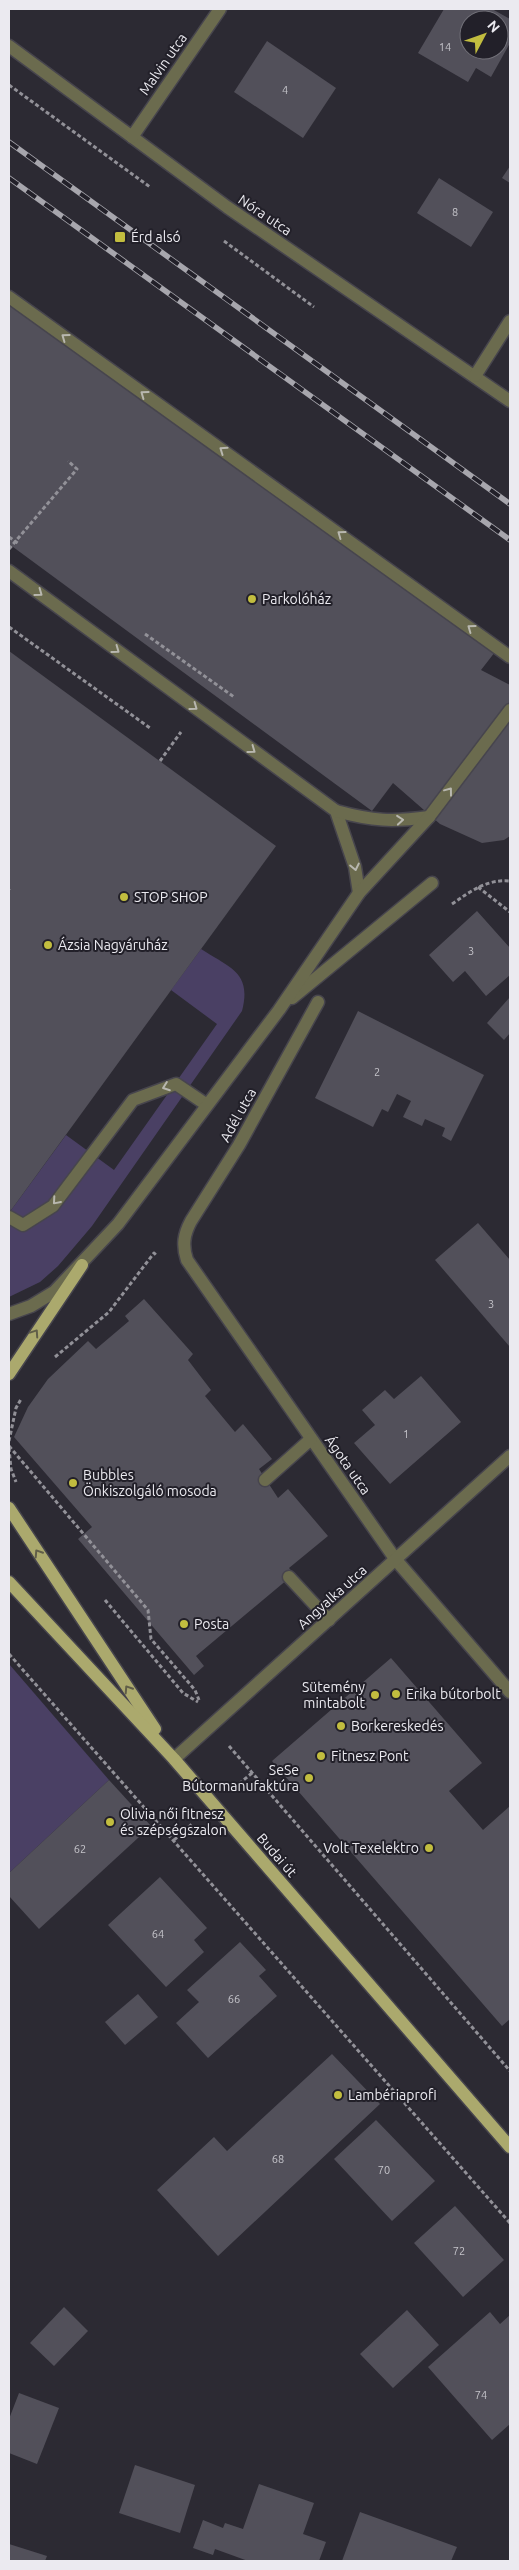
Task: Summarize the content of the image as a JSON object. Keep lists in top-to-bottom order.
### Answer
{
  "streets": {
    "main road": ["Budai út"],
    "street": [
      "Malvin utca",
      "Nóra utca",
      "Adél utca",
      "Ágota utca",
      "Angyalka utca"
    ]
  },
  "crossings": [
    ["Malvin utca", "Nóra utca"],
    ["Adél utca", "Ágota utca"],
    ["Ágota utca", "Angyalka utca"],
    ["Angyalka utca", "Budai út"]
  ],
  "places": {
    "transit": ["Érd alsó"],
    "other": [
      "Parkolóház",
      "STOP SHOP",
      "Ázsia Nagyáruház",
      "Bubbles Önkiszolgáló mosoda",
      "Posta",
      "Erika bútorbolt",
      "Sütemény mintabolt",
      "Borkereskedés",
      "Fitnesz Pont",
      "SeSe Bútormanufaktúra",
      "Olivia női fitnesz és szépségszalon",
      "Volt Texelektro",
      "Lambériaprofi"
    ]
  },
  "house_numbers": [
    "14",
    "4",
    "8",
    "3",
    "2",
    "3",
    "1",
    "62",
    "64",
    "66",
    "68",
    "70",
    "72",
    "74"
  ],
  "north": "top right"
}
